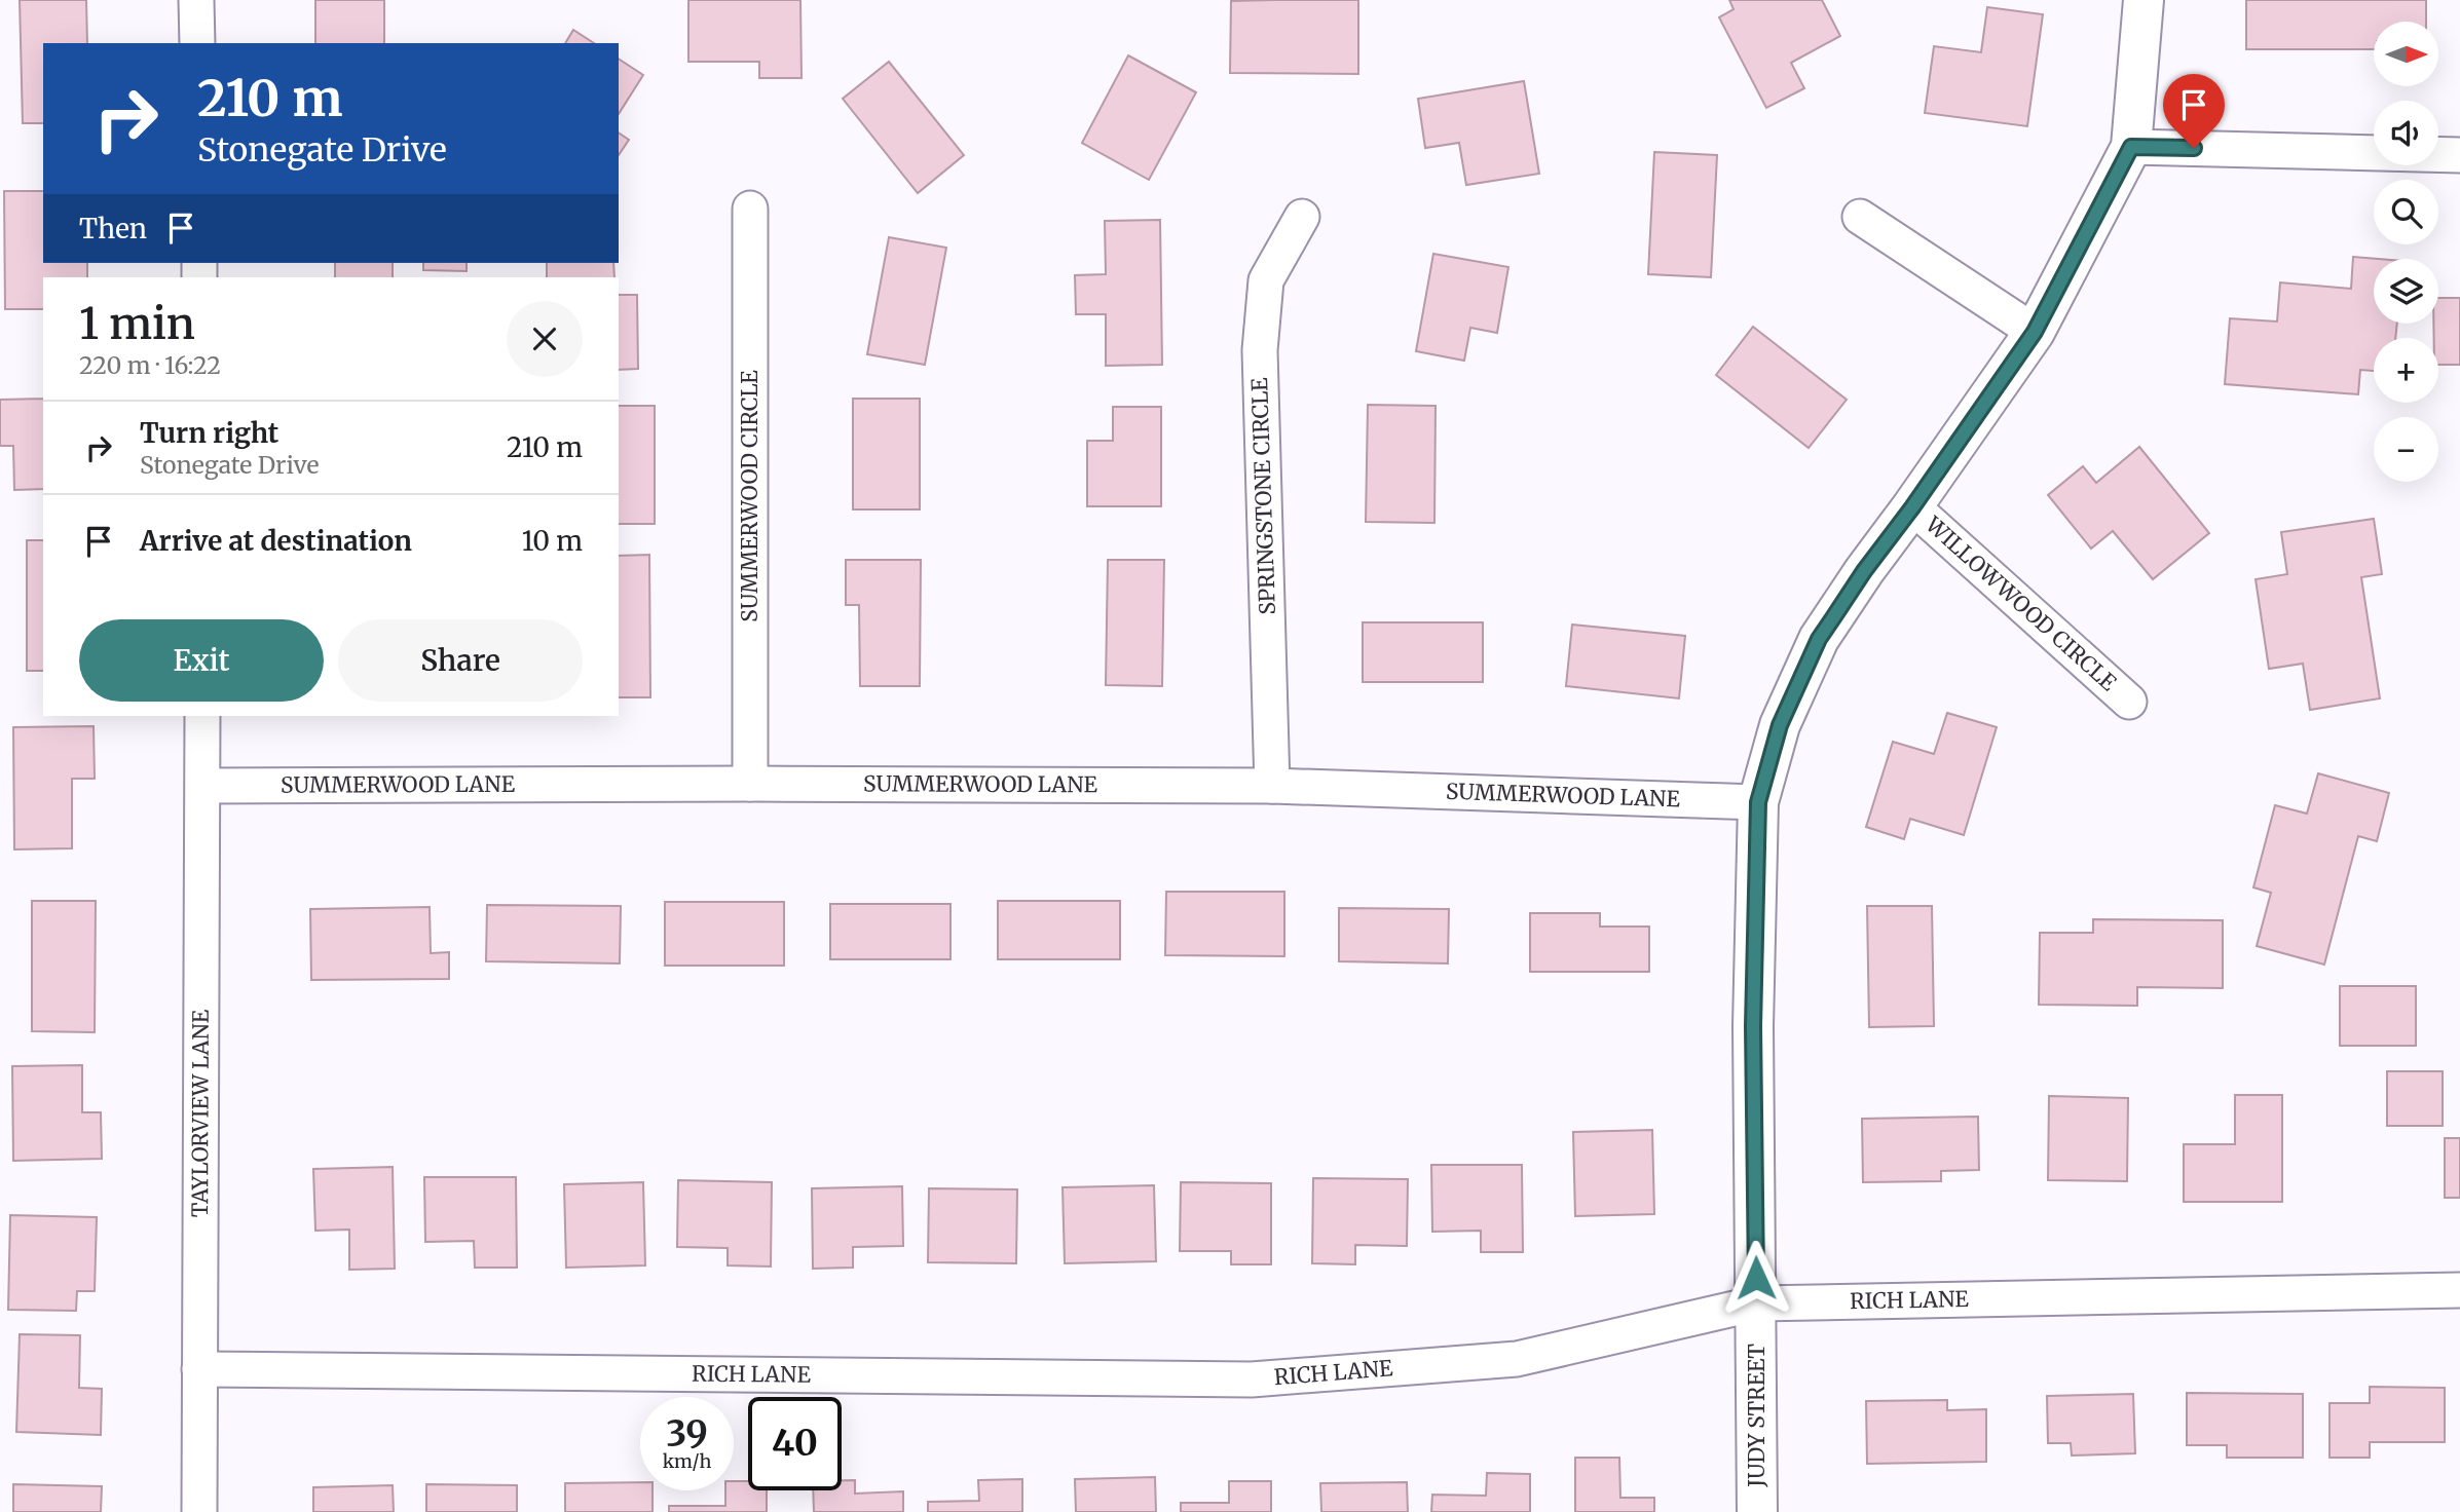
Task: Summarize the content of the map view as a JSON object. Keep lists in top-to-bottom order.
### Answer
{
  "streets": {
    "street": [
      "SUMMERWOOD CIRCLE",
      "SPRINGSTONE CIRCLE",
      "WILLOWWOOD CIRCLE",
      "SUMMERWOOD LANE",
      "TAYLORVIEW LANE",
      "RICH LANE",
      "JUDY STREET"
    ]
  },
  "crossings": [
    ["SUMMERWOOD CIRCLE", "SUMMERWOOD LANE"],
    ["SPRINGSTONE CIRCLE", "SUMMERWOOD LANE"],
    ["WILLOWWOOD CIRCLE", "JUDY STREET"],
    ["SUMMERWOOD LANE", "TAYLORVIEW LANE"],
    ["SUMMERWOOD LANE", "JUDY STREET"],
    ["TAYLORVIEW LANE", "RICH LANE"],
    ["RICH LANE", "JUDY STREET"]
  ],
  "north": "right",
  "page": {
    "map_buttons": ["+", "−"],
    "turn": ["210 m", "Stonegate Drive"],
    "then": "Then",
    "heading": ["1 min", "220 m · 16:22"],
    "list": [
      {
        "name": "Turn right",
        "note": "Stonegate Drive",
        "value": "210 m"
      },
      {
        "name": "Arrive at destination",
        "value": "10 m"
      }
    ],
    "buttons": ["Exit", "Share"],
    "speed": "39 km/h",
    "limit": "40"
  }
}
